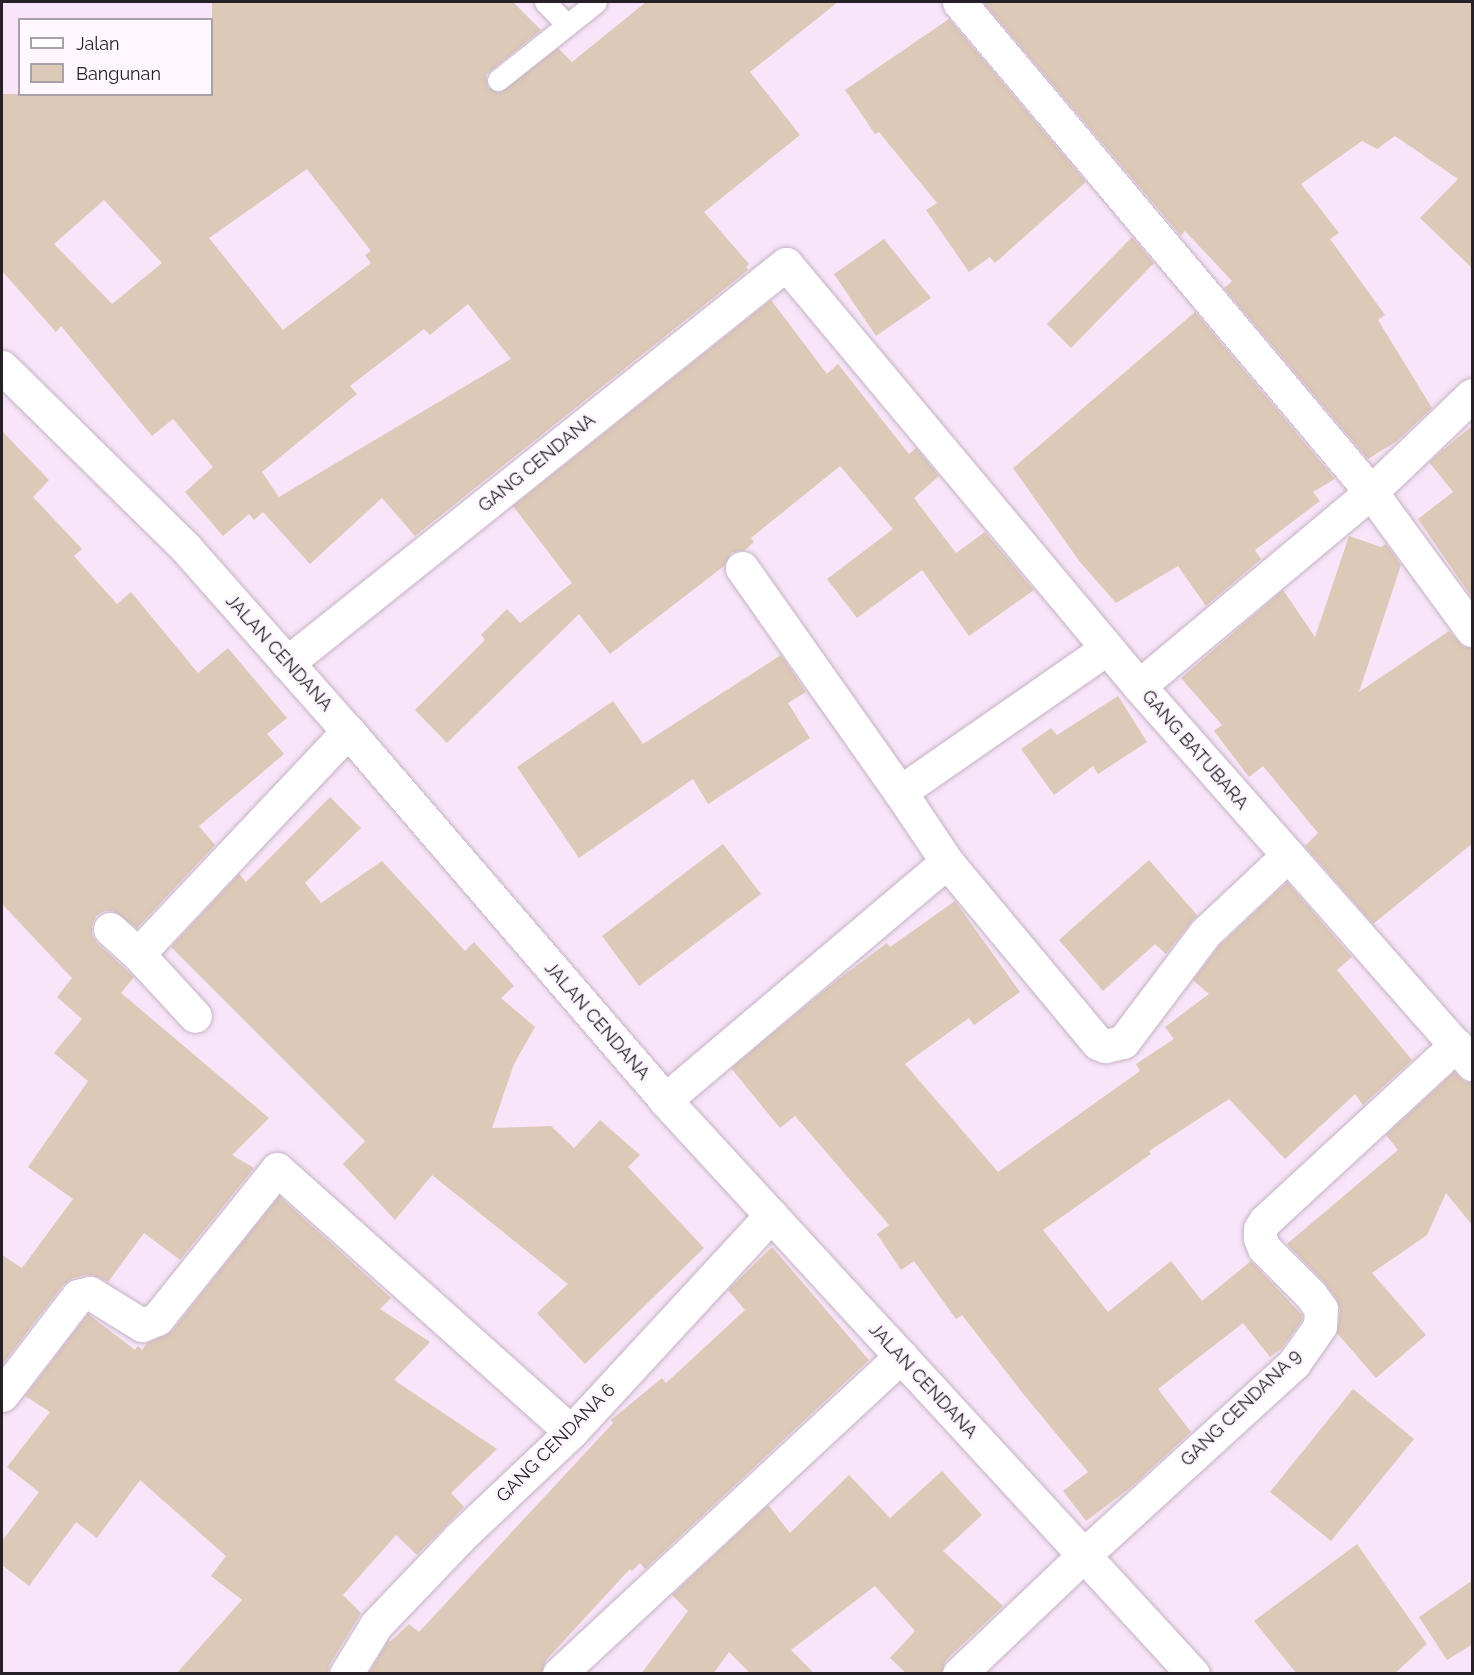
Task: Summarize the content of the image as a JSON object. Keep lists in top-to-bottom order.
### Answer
{
  "streets": {
    "street": [
      "GANG CENDANA",
      "JALAN CENDANA",
      "GANG BATUBARA",
      "GANG CENDANA 9",
      "GANG CENDANA 6"
    ]
  },
  "crossings": [
    ["GANG CENDANA", "JALAN CENDANA"],
    ["JALAN CENDANA", "GANG CENDANA 9"],
    ["JALAN CENDANA", "GANG CENDANA 6"],
    ["GANG BATUBARA", "GANG CENDANA 9"]
  ],
  "legend": ["Jalan", "Bangunan"]
}
